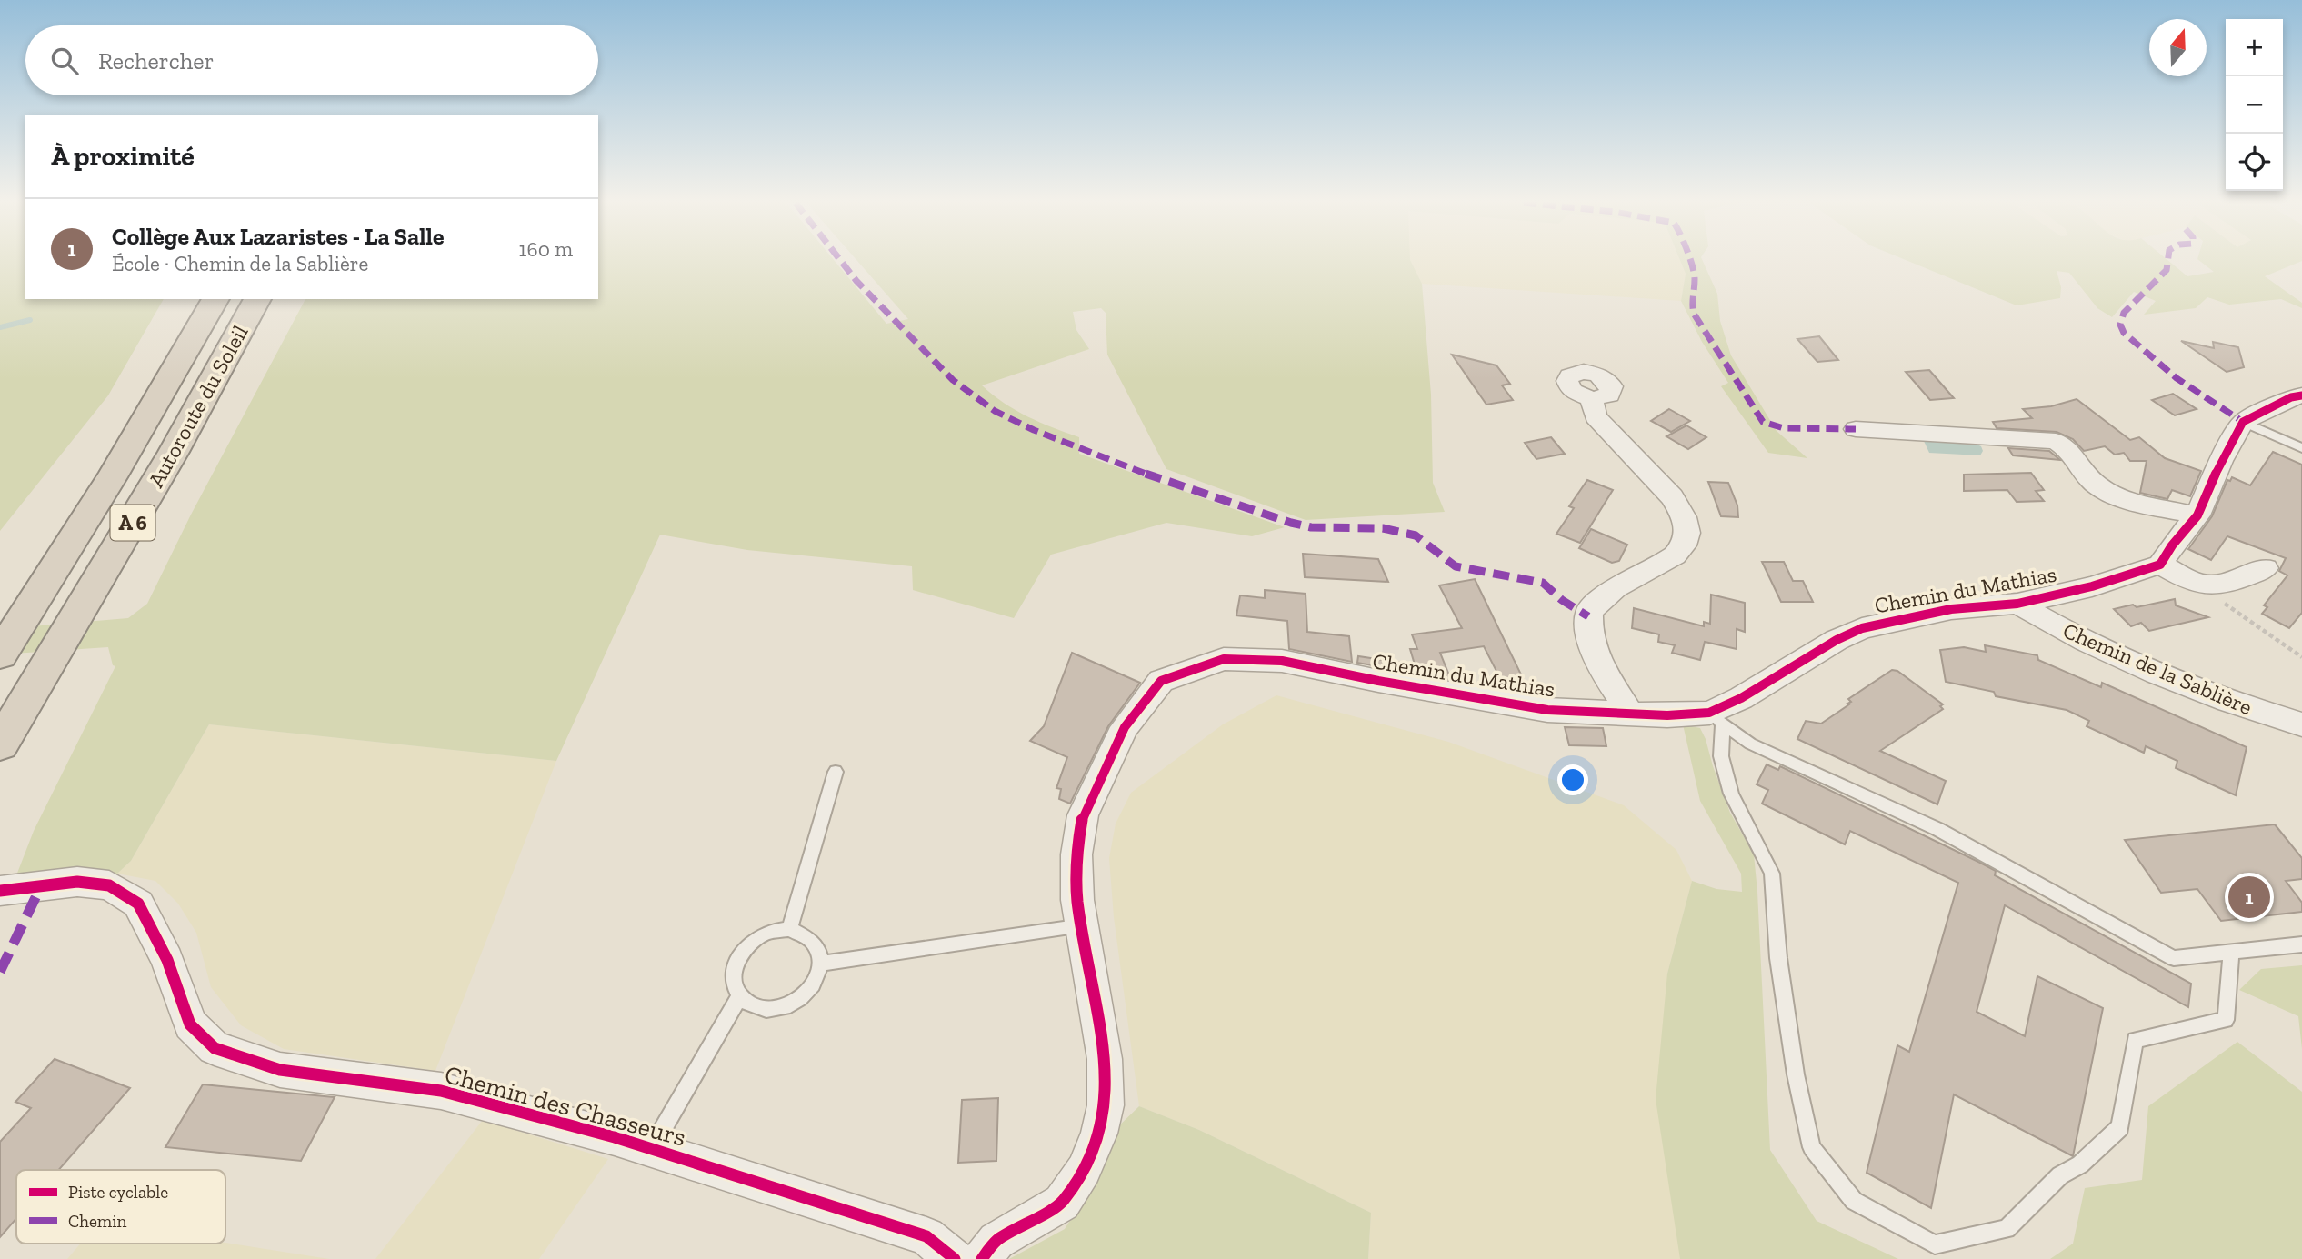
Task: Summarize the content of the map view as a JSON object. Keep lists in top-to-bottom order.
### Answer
{
  "streets": {
    "highway": ["Autoroute du Soleil", "A 6"],
    "street": ["Chemin du Mathias", "Chemin de la Sablière", "Chemin des Chasseurs"]
  },
  "crossings": [
    ["Chemin du Mathias", "Chemin de la Sablière"]
  ],
  "legend": ["Piste cyclable", "Chemin"],
  "north": "top",
  "page": {
    "map_buttons": ["+", "−"],
    "search": "Rechercher",
    "heading": "À proximité",
    "list": [
      {
        "mark": "1",
        "name": "Collège Aux Lazaristes - La Salle",
        "note": "École · Chemin de la Sablière",
        "value": "160 m"
      }
    ],
    "pins": "1"
  }
}
